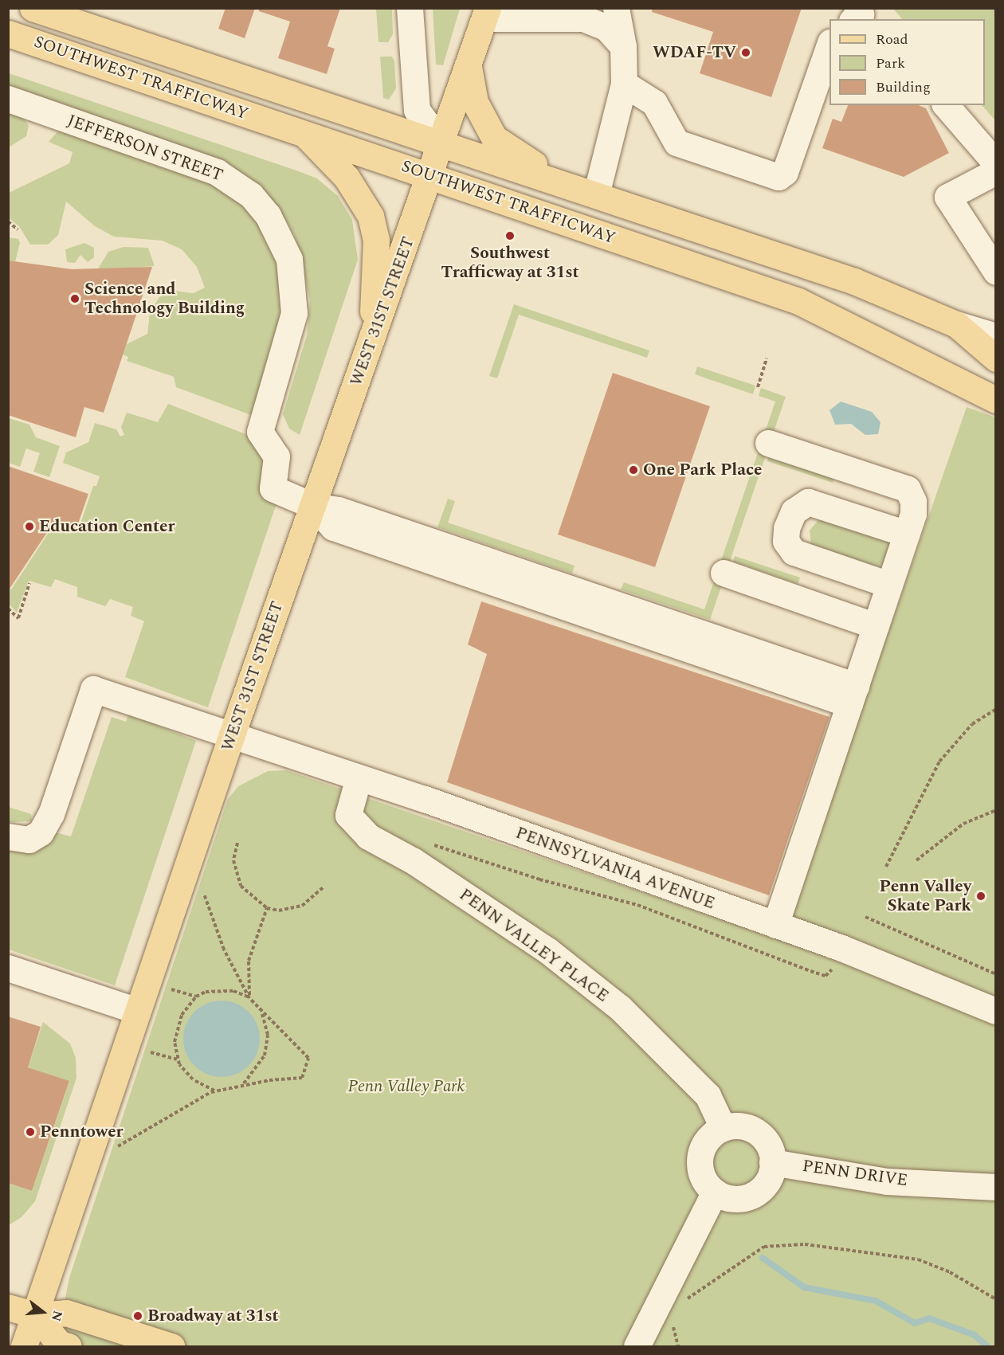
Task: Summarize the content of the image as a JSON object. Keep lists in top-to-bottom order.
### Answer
{
  "streets": {
    "main road": ["SOUTHWEST TRAFFICWAY", "WEST 31ST STREET"],
    "street": [
      "JEFFERSON STREET",
      "PENNSYLVANIA AVENUE",
      "PENN VALLEY PLACE",
      "PENN DRIVE"
    ]
  },
  "crossings": [
    ["SOUTHWEST TRAFFICWAY", "WEST 31ST STREET"],
    ["JEFFERSON STREET", "WEST 31ST STREET"],
    ["WEST 31ST STREET", "PENNSYLVANIA AVENUE"],
    ["PENNSYLVANIA AVENUE", "PENN VALLEY PLACE"],
    ["PENN VALLEY PLACE", "PENN DRIVE"]
  ],
  "parks": ["Penn Valley Park"],
  "places": [
    "WDAF-TV",
    "Southwest Trafficway at 31st",
    "Science and Technology Building",
    "One Park Place",
    "Education Center",
    "Penn Valley Skate Park",
    "Penntower",
    "Broadway at 31st"
  ],
  "legend": ["Road", "Park", "Building"],
  "north": "right"
}
